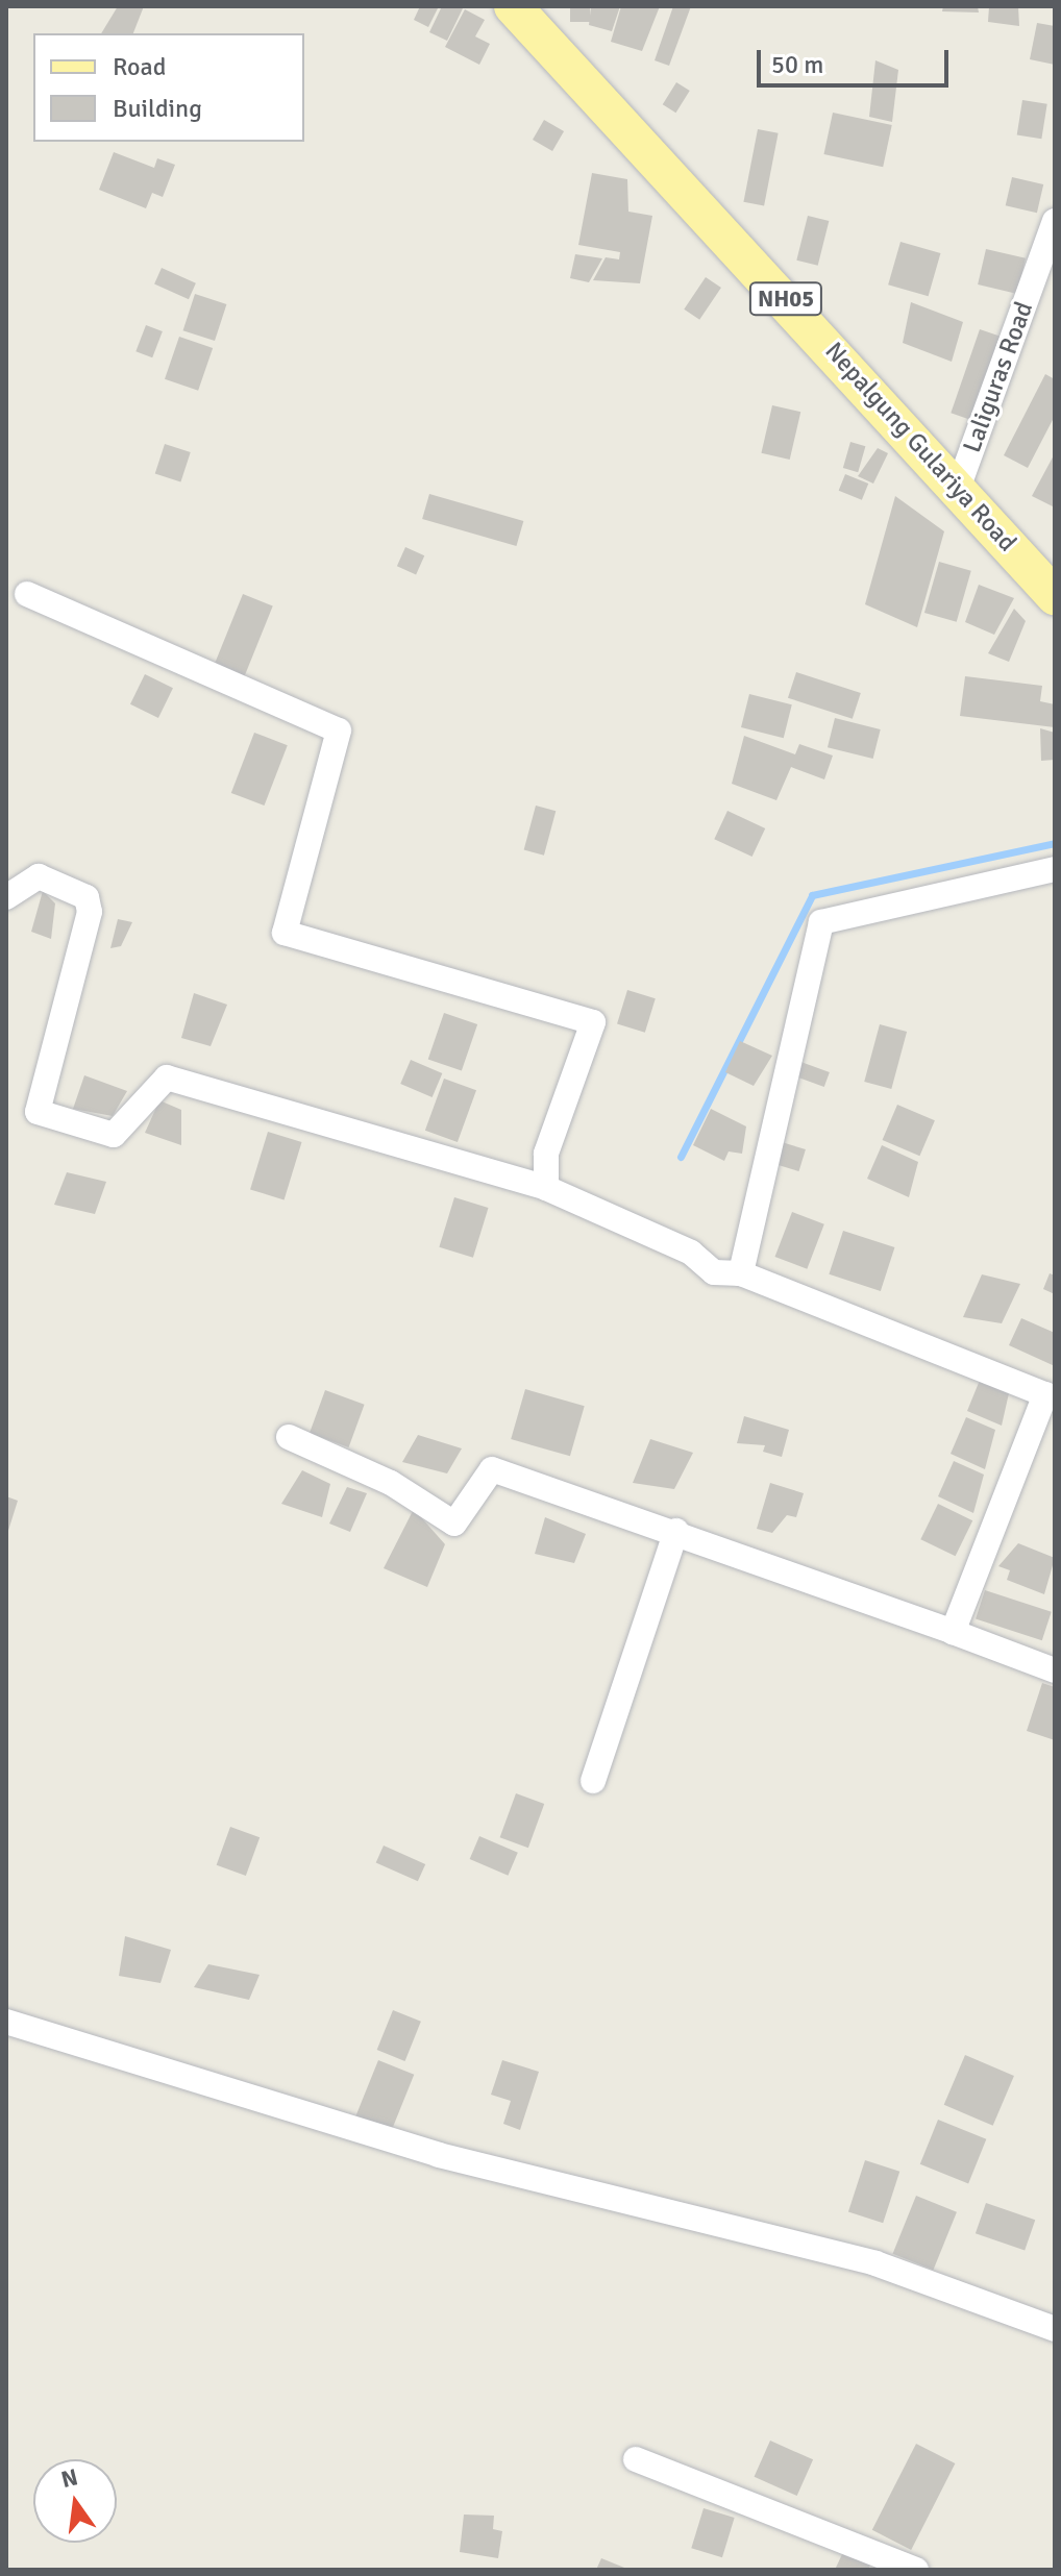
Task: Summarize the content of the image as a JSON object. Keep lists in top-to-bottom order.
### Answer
{
  "streets": {
    "main road": ["NH05", "Nepalgung Gulariya Road"],
    "street": ["Laliguras Road"]
  },
  "crossings": [
    ["Laliguras Road", "Nepalgung Gulariya Road"]
  ],
  "legend": ["Road", "Building"],
  "scale_bar": "50 m",
  "north": "top"
}
